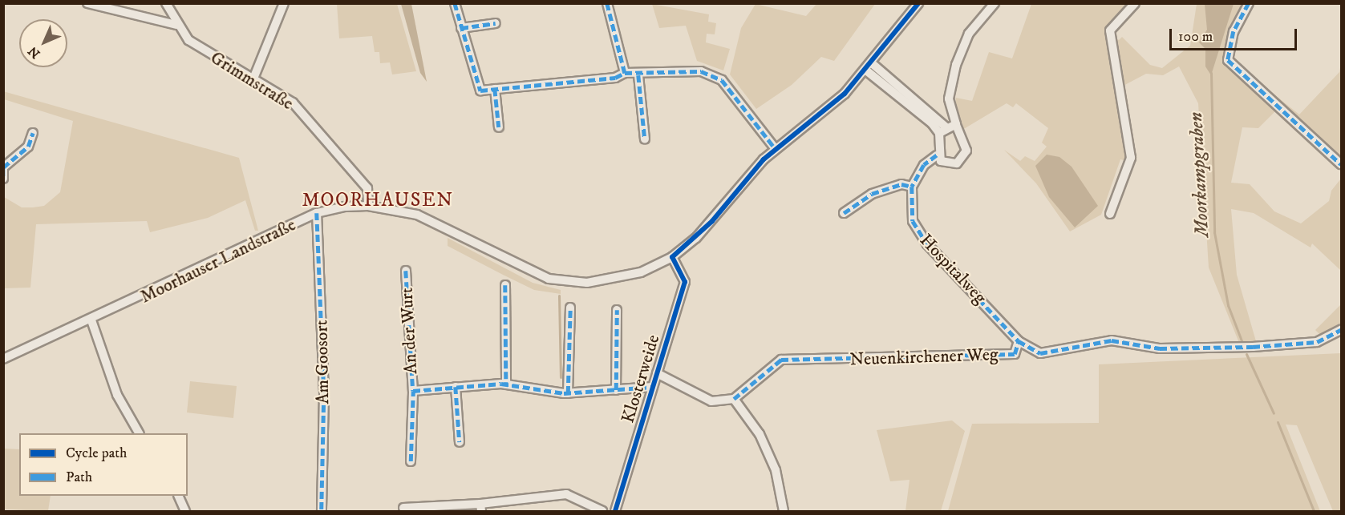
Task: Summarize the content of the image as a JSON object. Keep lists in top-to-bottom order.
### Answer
{
  "streets": {
    "street": [
      "Grimmstraße",
      "Moorhauser Landstraße",
      "Hospitalweg",
      "An der Wurt",
      "Neuenkirchener Weg",
      "Am Goosort",
      "Klosterweide"
    ]
  },
  "crossings": [
    ["Grimmstraße", "Moorhauser Landstraße"],
    ["Moorhauser Landstraße", "Am Goosort"],
    ["Moorhauser Landstraße", "Klosterweide"],
    ["Hospitalweg", "Neuenkirchener Weg"],
    ["An der Wurt", "Klosterweide"]
  ],
  "districts": ["MOORHAUSEN"],
  "water": ["Moorkampgraben"],
  "legend": ["Cycle path", "Path"],
  "scale_bar": "100 m",
  "north": "bottom left"
}
